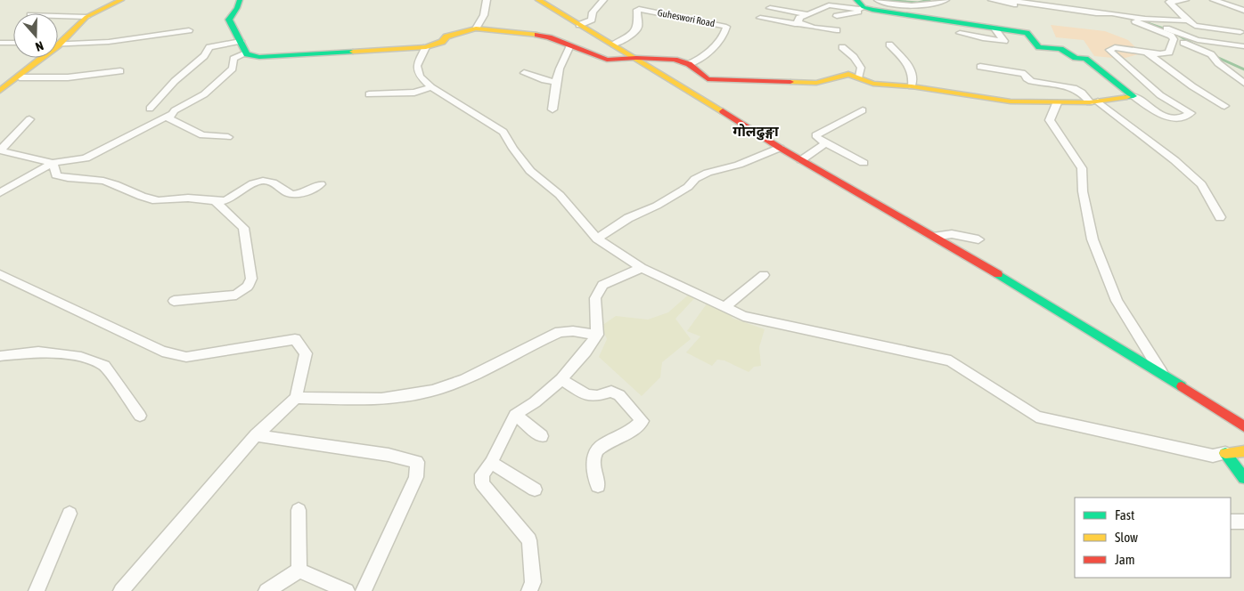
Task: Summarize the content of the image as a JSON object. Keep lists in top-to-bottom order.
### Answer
{
  "streets": {
    "street": ["Guheswori Road"]
  },
  "districts": ["गोलढुङ्गा"],
  "legend": ["Fast", "Slow", "Jam"],
  "north": "bottom"
}
